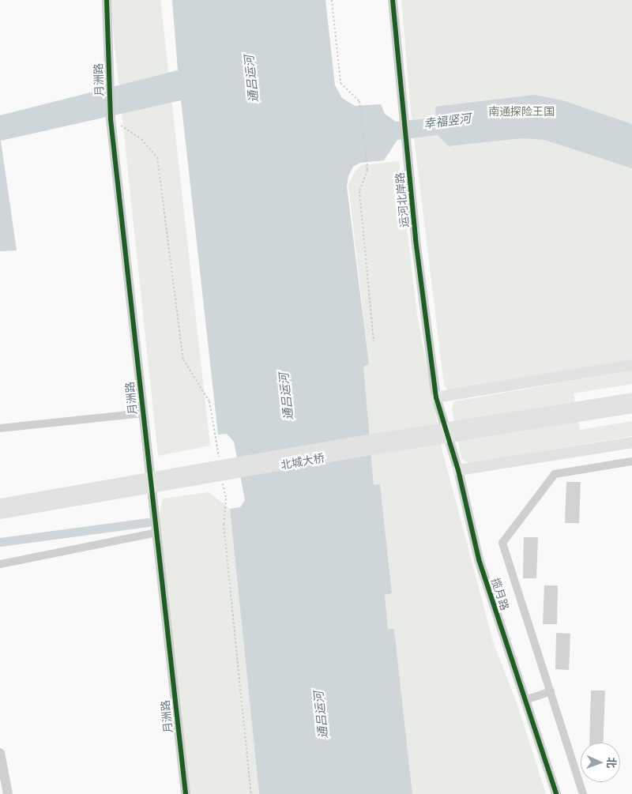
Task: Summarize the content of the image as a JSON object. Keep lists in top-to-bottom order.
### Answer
{
  "streets": {
    "main road": ["北城大桥"],
    "street": ["月洲路", "运河北岸路", "揽月路"]
  },
  "crossings": [
    ["运河北岸路", "揽月路"]
  ],
  "water": ["通吕运河", "幸福竖河"],
  "parks": ["南通探险王国"],
  "north": "right"
}
